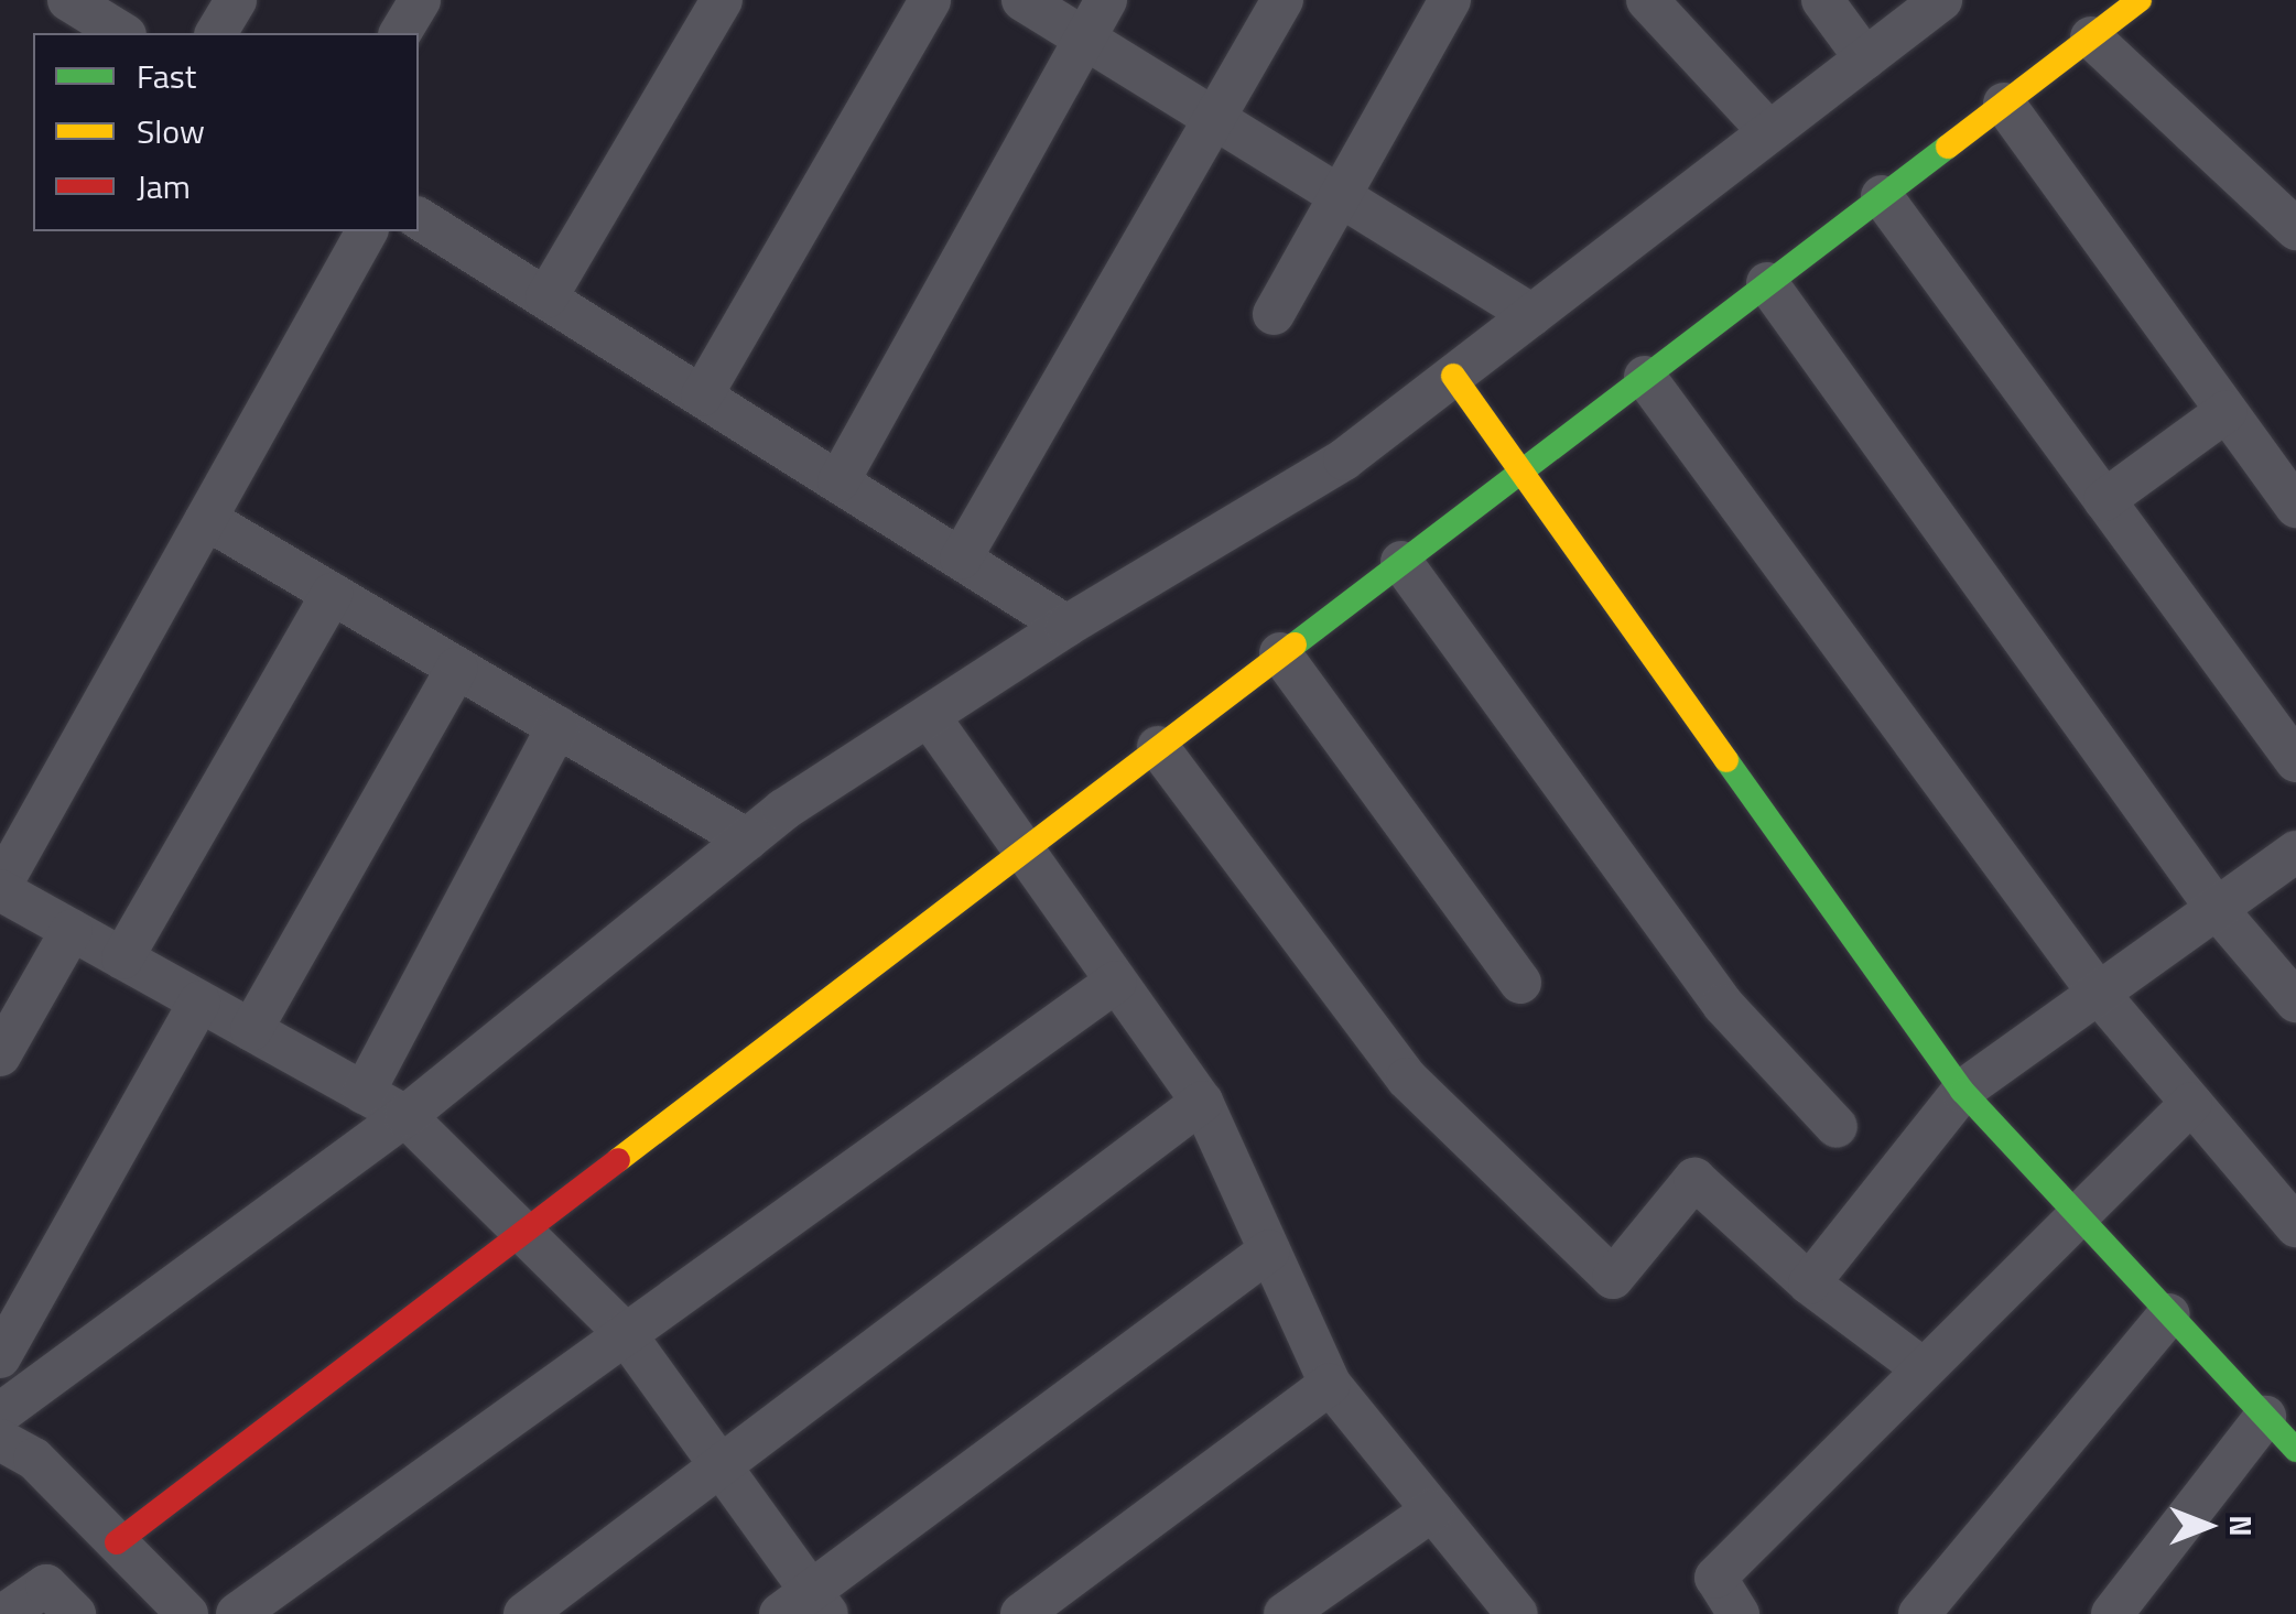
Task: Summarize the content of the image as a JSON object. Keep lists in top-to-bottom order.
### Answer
{
  "legend": ["Fast", "Slow", "Jam"],
  "north": "right"
}
